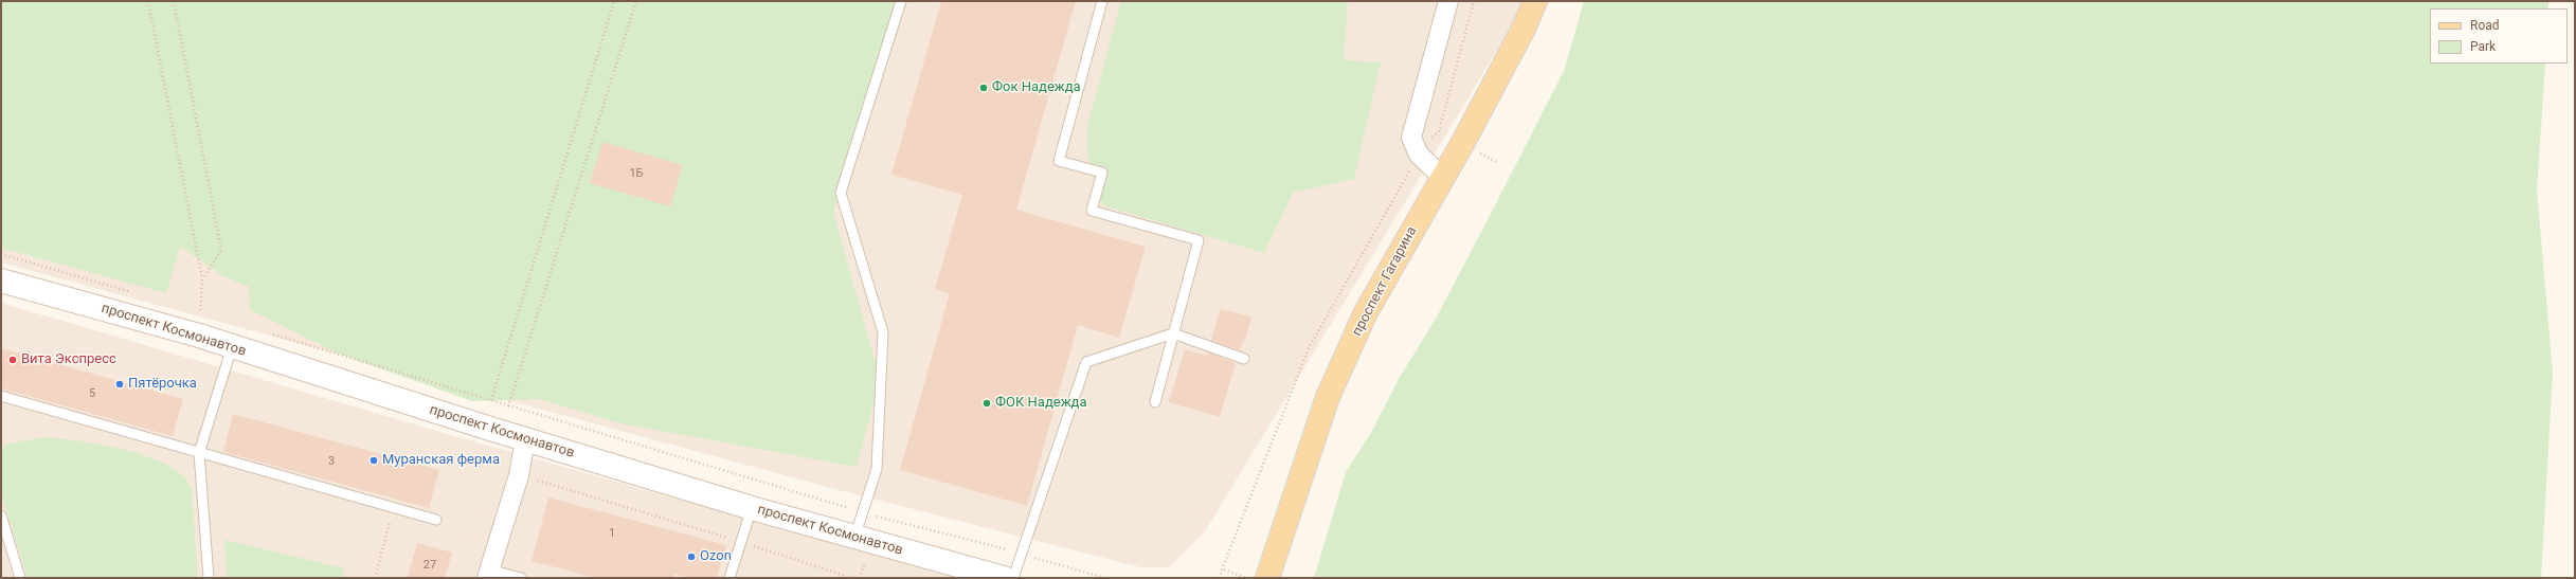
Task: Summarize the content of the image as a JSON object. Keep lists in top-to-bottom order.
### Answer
{
  "streets": {
    "main road": ["проспект Гагарина", "проспект Космонавтов"]
  },
  "places": [
    "Фок Надежда",
    "Вита Экспресс",
    "Пятёрочка",
    "ФОК Надежда",
    "Муранская ферма",
    "Ozon"
  ],
  "house_numbers": [
    "1Б",
    "5",
    "3",
    "1",
    "27"
  ],
  "legend": ["Road", "Park"]
}
